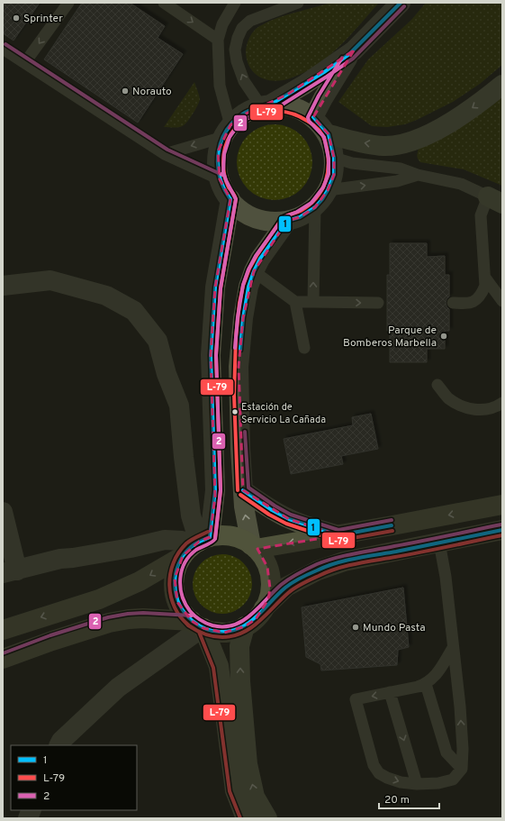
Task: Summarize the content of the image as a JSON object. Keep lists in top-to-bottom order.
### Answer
{
  "places": [
    "Sprinter",
    "Norauto",
    "Parque de Bomberos Marbella",
    "Estación de Servicio La Cañada",
    "Mundo Pasta"
  ],
  "lines": ["transit line 1", "transit line 2", "transit line L-79"],
  "legend": ["1", "L-79", "2"],
  "scale_bar": "20 m"
}
